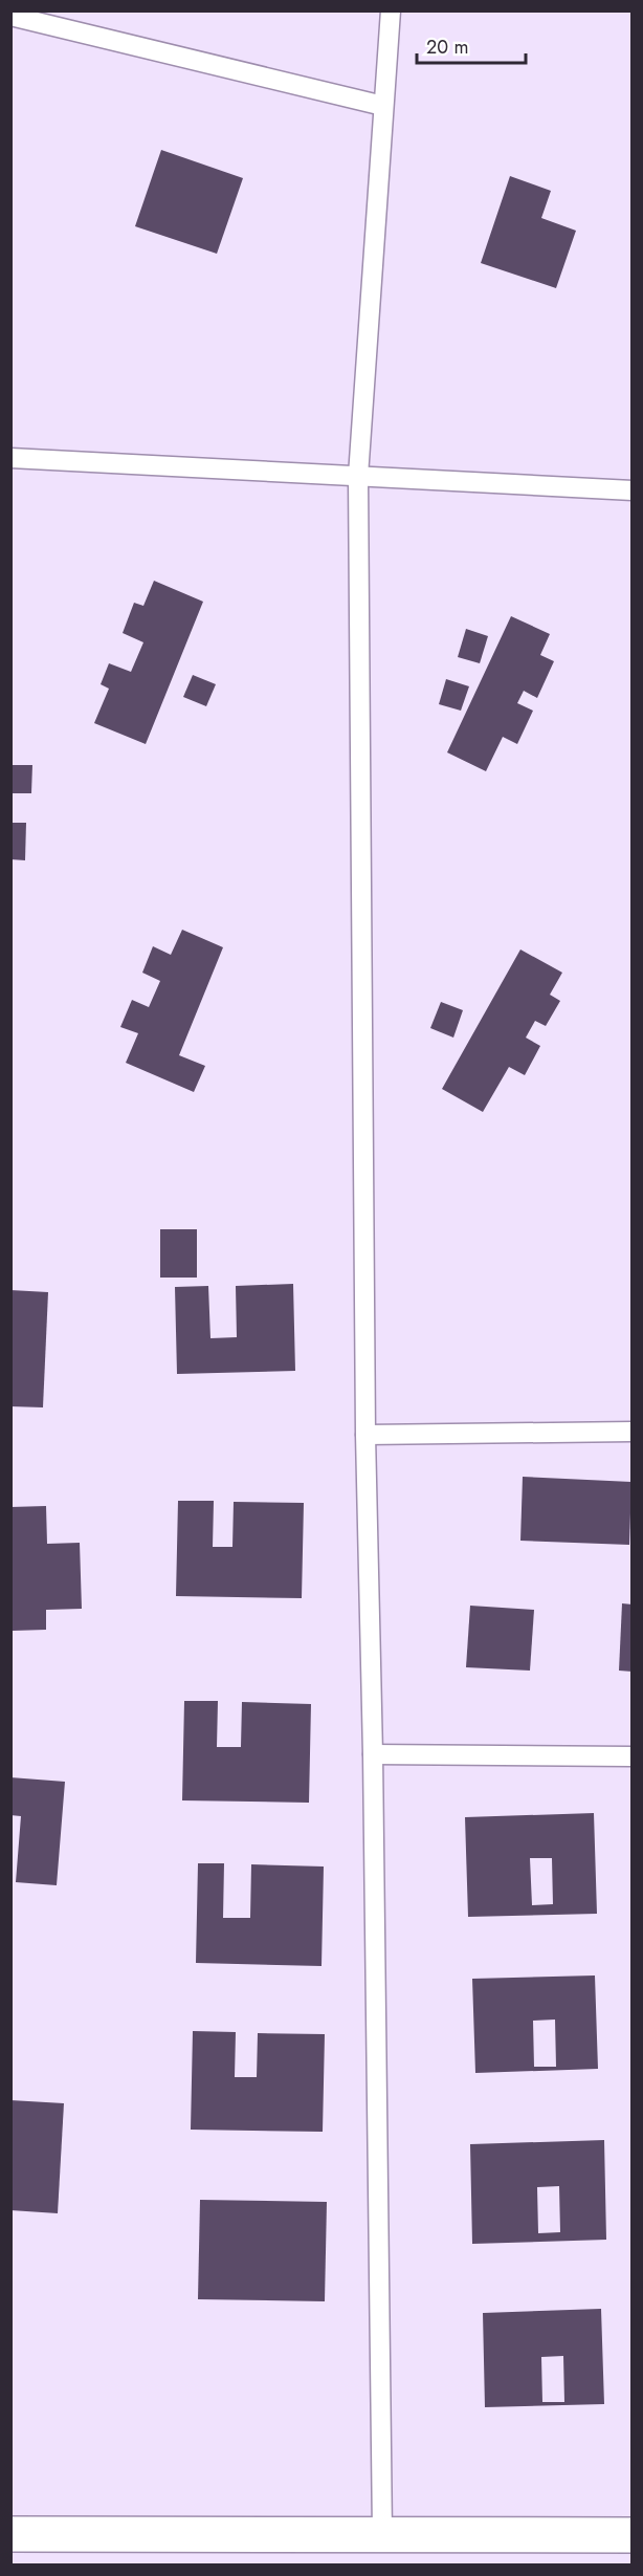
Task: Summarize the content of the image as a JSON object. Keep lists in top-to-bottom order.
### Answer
{
  "scale_bar": "20 m"
}
